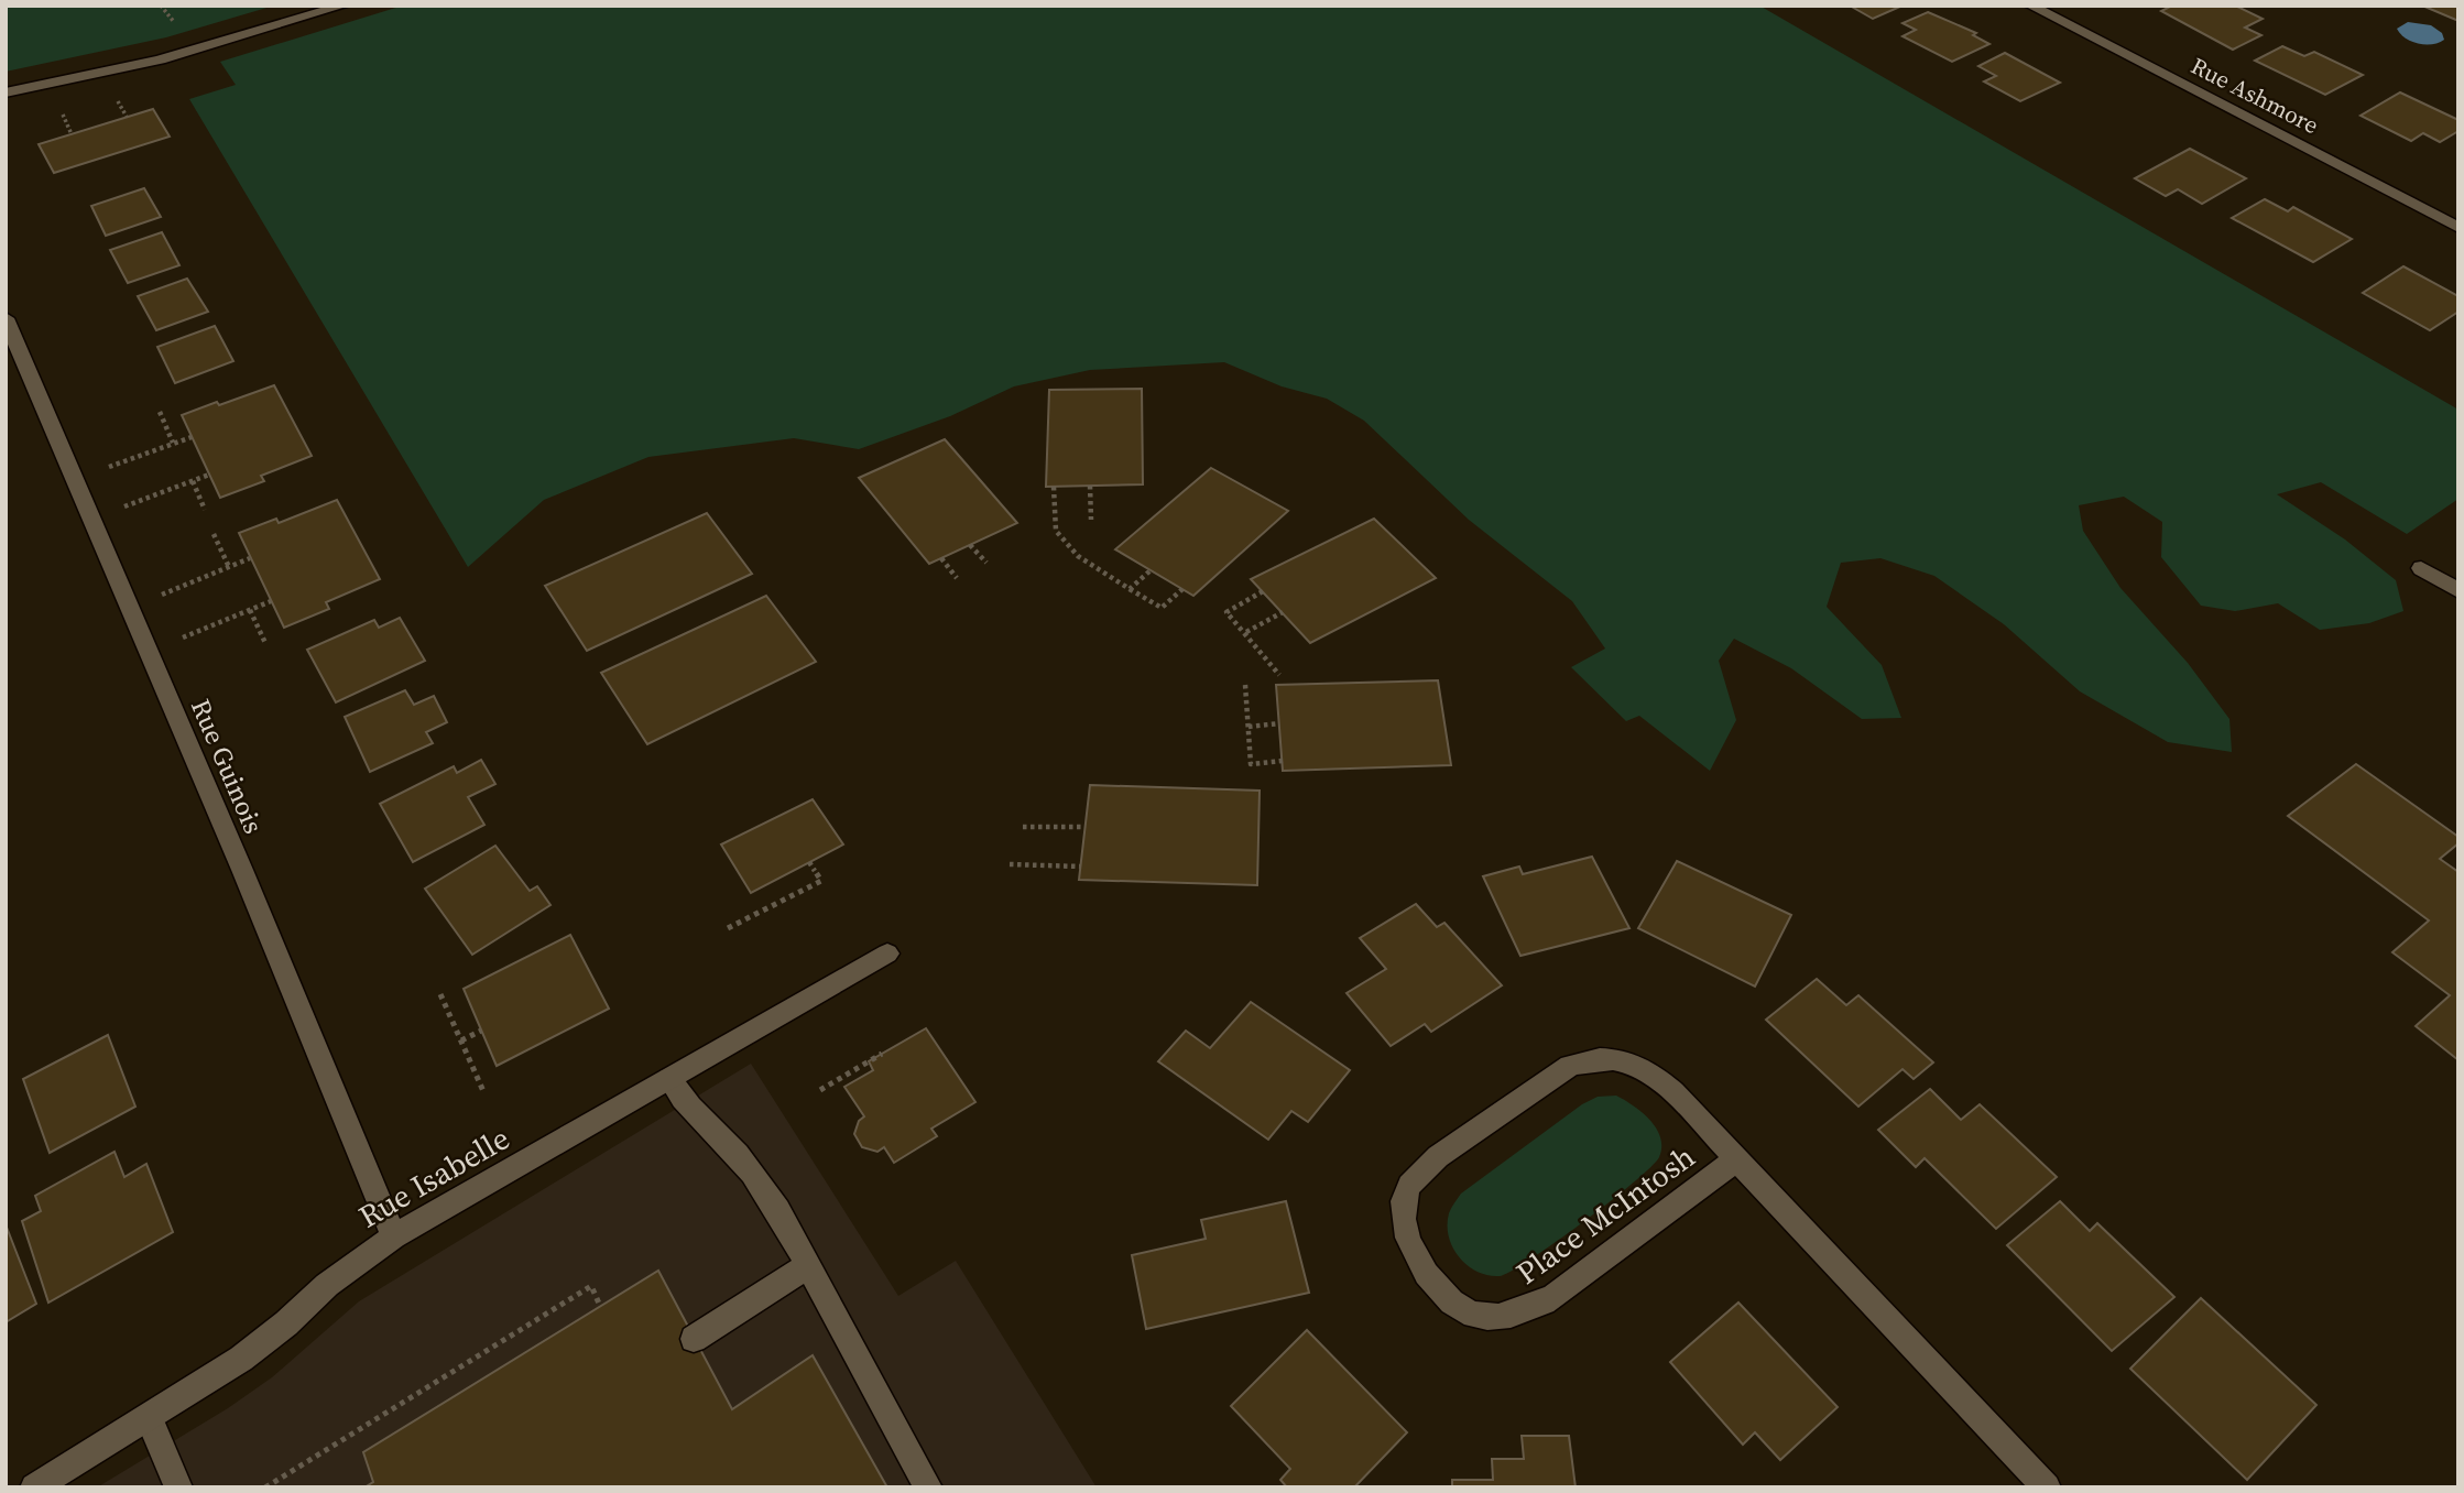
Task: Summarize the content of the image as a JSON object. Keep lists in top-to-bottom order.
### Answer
{
  "streets": {
    "street": [
      "Rue Ashmore",
      "Rue Guinois",
      "Rue Isabelle",
      "Place McIntosh"
    ]
  },
  "crossings": [
    ["Rue Guinois", "Rue Isabelle"]
  ]
}
